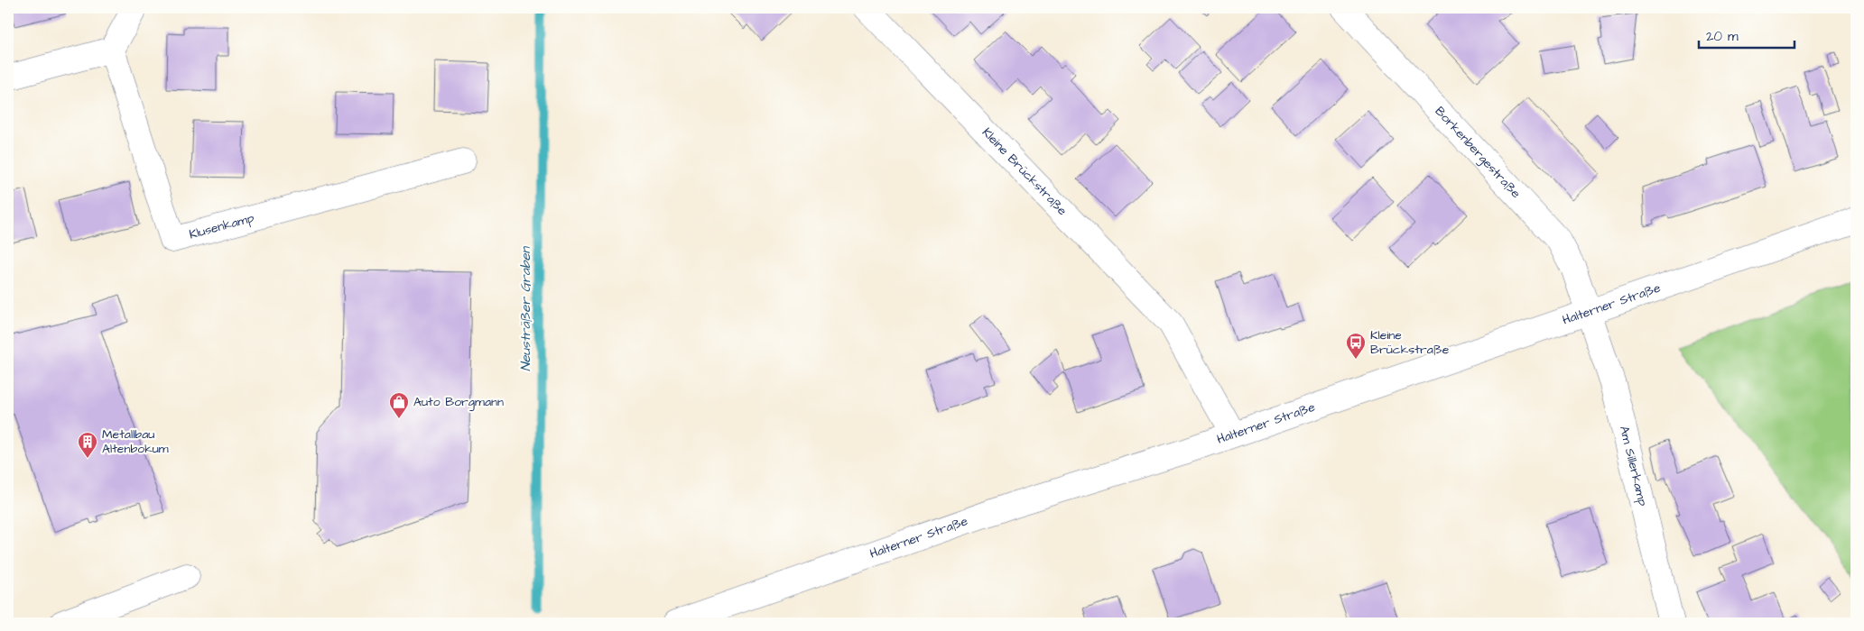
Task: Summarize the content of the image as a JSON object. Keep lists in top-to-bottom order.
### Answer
{
  "streets": {
    "street": [
      "Borkenbergestraße",
      "Kleine Brückstraße",
      "Klusenkamp",
      "Halterner Straße",
      "Am Sillerkamp"
    ]
  },
  "crossings": [
    ["Borkenbergestraße", "Halterner Straße"],
    ["Borkenbergestraße", "Am Sillerkamp"],
    ["Kleine Brückstraße", "Halterner Straße"],
    ["Halterner Straße", "Am Sillerkamp"]
  ],
  "water": ["Neusträßer Graben"],
  "places": {
    "bus stop": ["Kleine Brückstraße"],
    "shop": ["Auto Borgmann"],
    "building": ["Metallbau Altenbokum"]
  },
  "scale_bar": "20 m"
}
